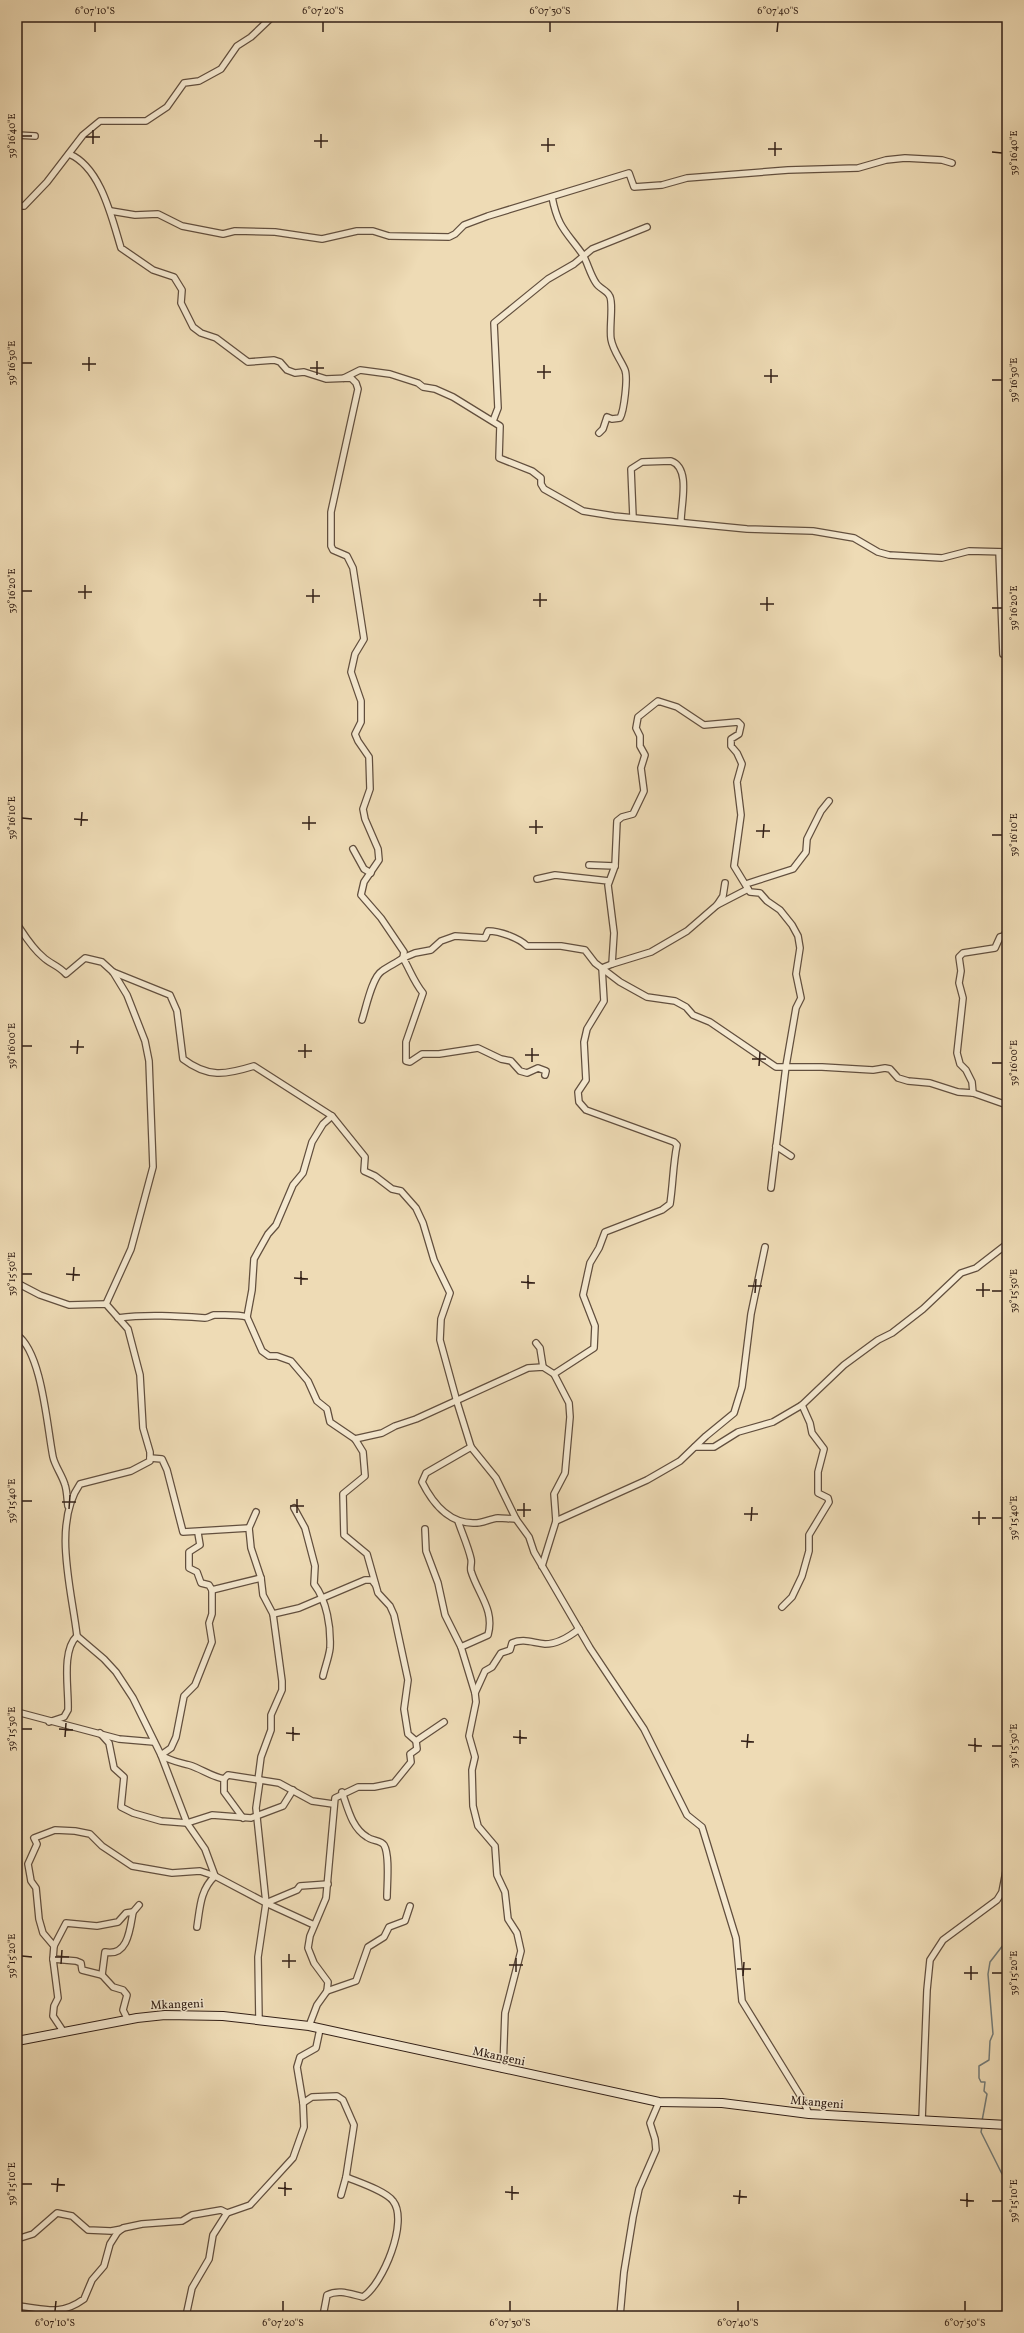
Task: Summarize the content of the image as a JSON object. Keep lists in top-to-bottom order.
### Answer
{
  "streets": {
    "street": ["Mkangeni"]
  },
  "coordinates": [
    "6°07'10\"S",
    "6°07'20\"S",
    "6°07'30\"S",
    "6°07'40\"S",
    "39°16'40\"E",
    "39°16'30\"E",
    "39°16'20\"E",
    "39°16'10\"E",
    "39°16'00\"E",
    "39°15'50\"E",
    "39°15'40\"E",
    "39°15'30\"E",
    "39°15'20\"E",
    "39°15'10\"E",
    "6°07'50\"S"
  ]
}
